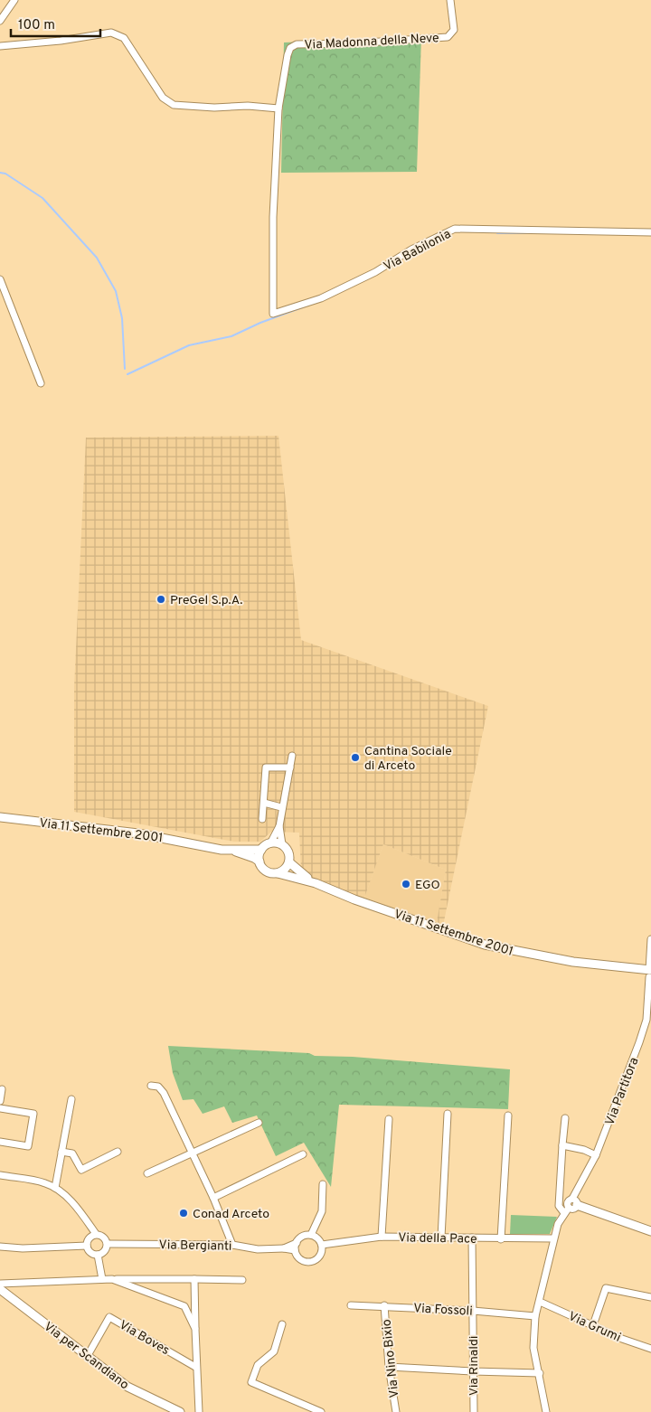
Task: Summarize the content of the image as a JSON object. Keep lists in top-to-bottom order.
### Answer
{
  "streets": {
    "main road": ["Via 11 Settembre 2001", "Via per Scandiano"],
    "street": [
      "Via Madonna della Neve",
      "Via Babilonia",
      "Via Partitora",
      "Via della Pace",
      "Via Bergianti",
      "Via Fossoli",
      "Via Grumi",
      "Via Boves",
      "Via Nino Bixio",
      "Via Rinaldi"
    ]
  },
  "crossings": [
    ["Via Madonna della Neve", "Via Babilonia"],
    ["Via 11 Settembre 2001", "Via Partitora"],
    ["Via Partitora", "Via della Pace"],
    ["Via Partitora", "Via Fossoli"],
    ["Via Partitora", "Via Grumi"],
    ["Via della Pace", "Via Bergianti"],
    ["Via della Pace", "Via Rinaldi"],
    ["Via Fossoli", "Via Nino Bixio"],
    ["Via Fossoli", "Via Rinaldi"],
    ["Via Boves", "Via per Scandiano"]
  ],
  "places": [
    "PreGel S.p.A.",
    "Cantina Sociale di Arceto",
    "EGO",
    "Conad Arceto"
  ],
  "scale_bar": "100 m"
}
